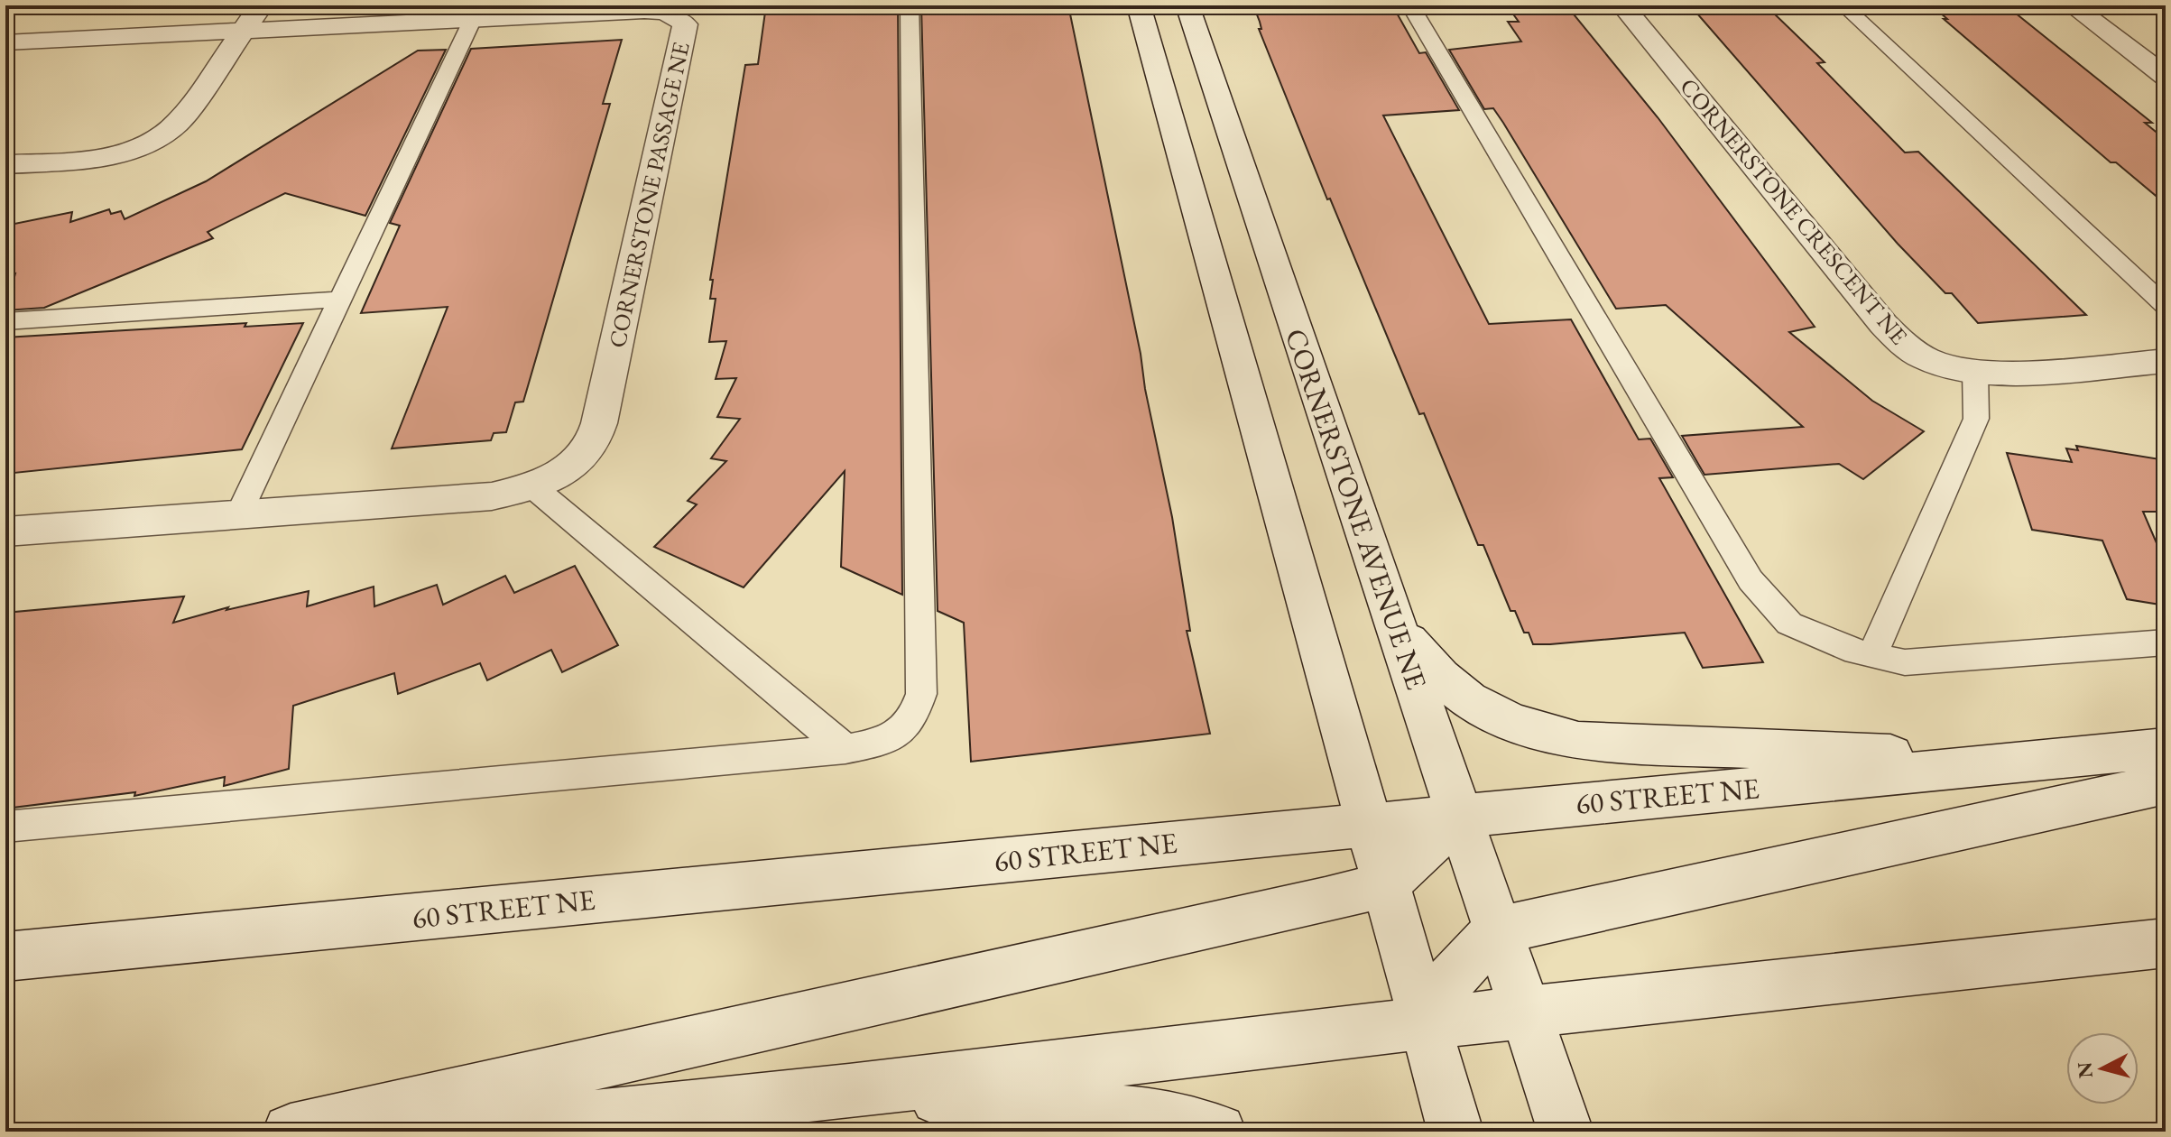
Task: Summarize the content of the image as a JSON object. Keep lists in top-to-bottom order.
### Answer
{
  "streets": {
    "street": [
      "CORNERSTONE PASSAGE NE",
      "CORNERSTONE CRESCENT NE",
      "CORNERSTONE AVENUE NE",
      "60 STREET NE"
    ]
  },
  "crossings": [
    ["CORNERSTONE AVENUE NE", "60 STREET NE"]
  ],
  "north": "left"
}
